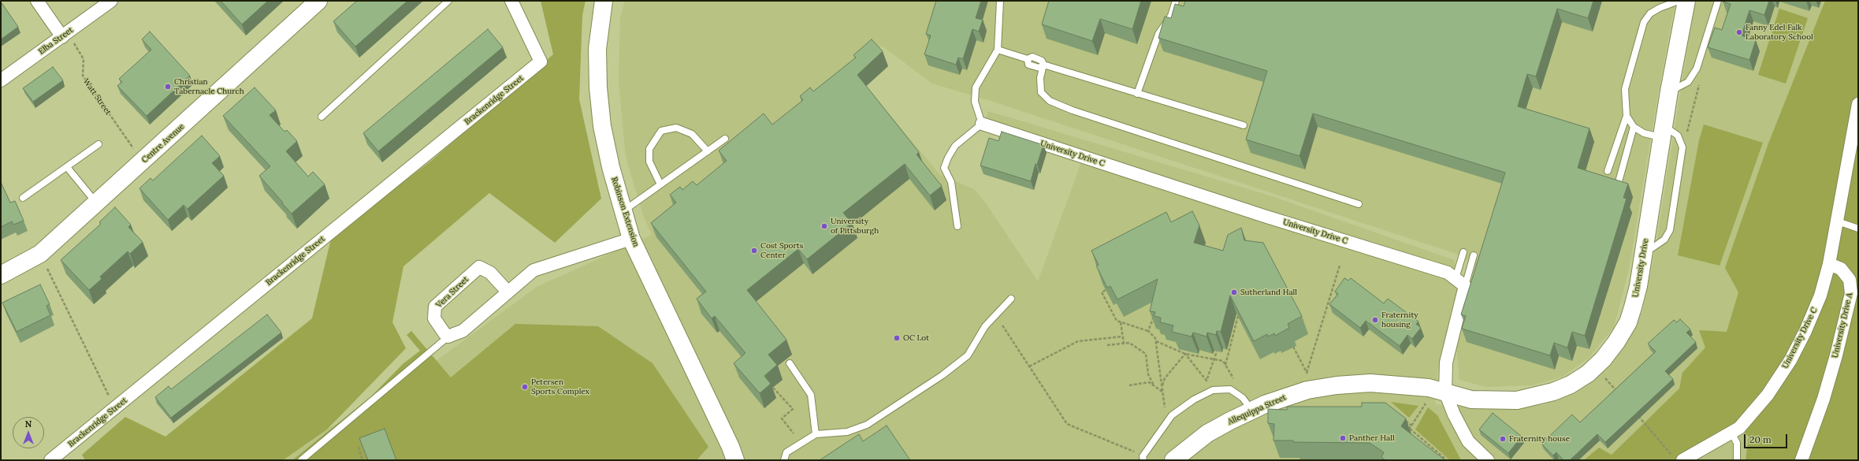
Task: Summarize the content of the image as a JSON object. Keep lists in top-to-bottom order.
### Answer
{
  "streets": {
    "street": [
      "Elba Street",
      "Brackenridge Street",
      "Centre Avenue",
      "University Drive C",
      "Robinson Extension",
      "University Drive",
      "Vera Street",
      "University Drive A",
      "Allequippa Street"
    ],
    "path": ["Watt Street"]
  },
  "crossings": [
    ["Elba Street", "Watt Street"],
    ["University Drive C", "University Drive A"],
    ["University Drive", "Allequippa Street"]
  ],
  "places": [
    "Fanny Edel Falk Laboratory School",
    "Christian Tabernacle Church",
    "University of Pittsburgh",
    "Cost Sports Center",
    "Sutherland Hall",
    "Fraternity housing",
    "OC Lot",
    "Petersen Sports Complex",
    "Panther Hall",
    "Fraternity house"
  ],
  "scale_bar": "20 m",
  "north": "top"
}
